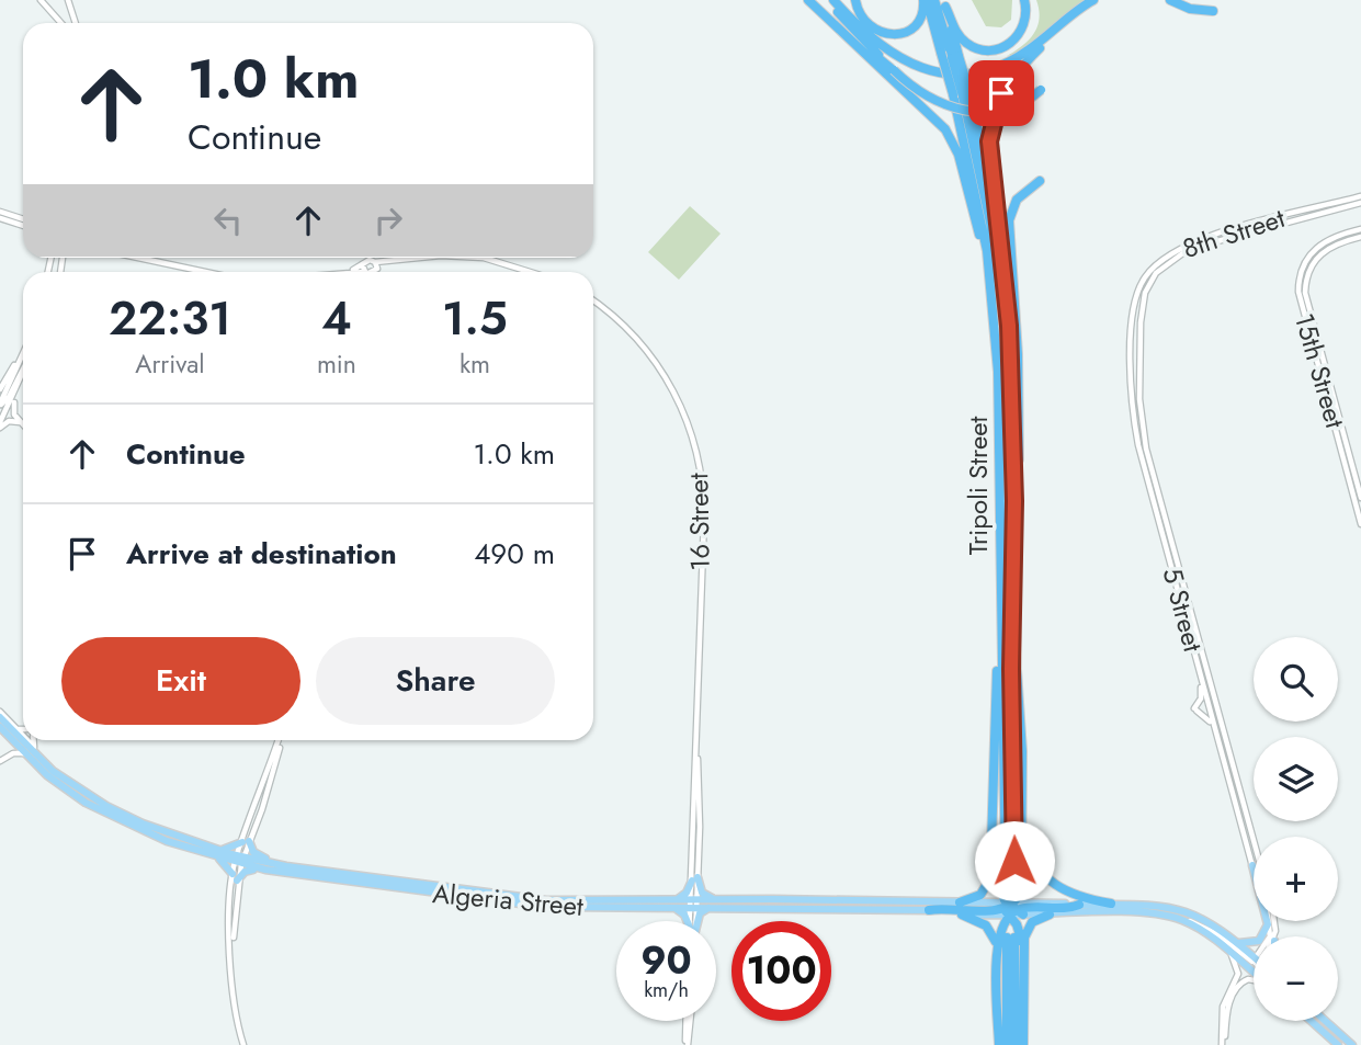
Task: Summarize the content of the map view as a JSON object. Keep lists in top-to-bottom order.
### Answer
{
  "streets": {
    "highway": ["Tripoli Street"],
    "main road": ["Algeria Street"],
    "street": [
      "8th Street",
      "15th Street",
      "16 Street",
      "5 Street"
    ]
  },
  "crossings": [
    ["8th Street", "5 Street"],
    ["16 Street", "Algeria Street"]
  ],
  "page": {
    "turn": ["1.0 km", "Continue"],
    "eta": [
      "22:31",
      "Arrival",
      "4",
      "min",
      "1.5",
      "km"
    ],
    "list": [
      {
        "name": "Continue",
        "value": "1.0 km"
      },
      {
        "name": "Arrive at destination",
        "value": "490 m"
      }
    ],
    "buttons": ["Exit", "Share"],
    "map_buttons": ["+", "−"],
    "speed": "90 km/h",
    "limit": "100"
  }
}
